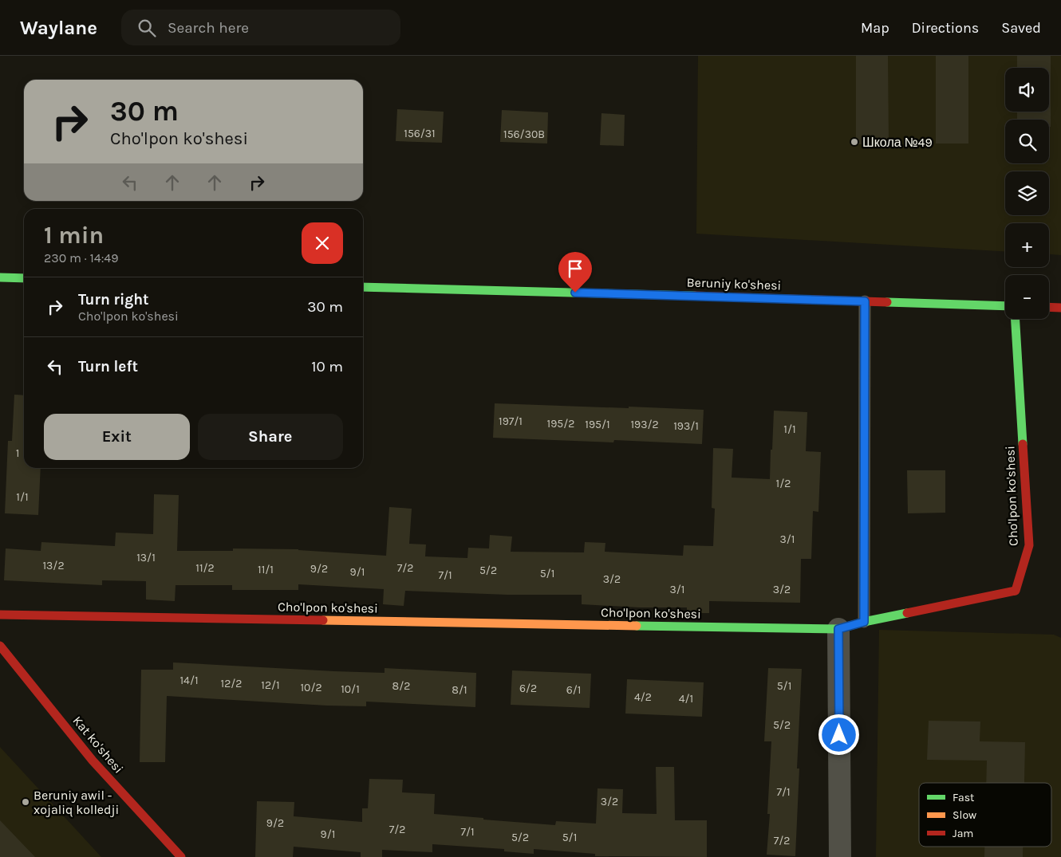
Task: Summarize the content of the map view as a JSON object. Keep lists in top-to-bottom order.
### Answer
{
  "streets": {
    "street": ["Beruniy ko'shesi", "Cho'lpon ko'shesi", "Kat ko'shesi"]
  },
  "places": ["Школа №49", "Beruniy awil - xojaliq kolledji"],
  "house_numbers": [
    "156/31",
    "156/30B",
    "197/1",
    "195/2",
    "195/1",
    "193/2",
    "193/1",
    "1/1",
    "1",
    "1/2",
    "1/1",
    "3/1",
    "13/1",
    "13/2",
    "11/2",
    "7/2",
    "9/2",
    "11/1",
    "5/2",
    "9/1",
    "5/1",
    "7/1",
    "3/2",
    "3/1",
    "3/2",
    "14/1",
    "12/2",
    "12/1",
    "8/2",
    "5/1",
    "10/2",
    "6/2",
    "10/1",
    "8/1",
    "6/1",
    "4/2",
    "4/1",
    "5/2",
    "7/1",
    "3/2",
    "9/2",
    "7/2",
    "7/1",
    "9/1",
    "5/2",
    "5/1",
    "7/2"
  ],
  "legend": ["Fast", "Slow", "Jam"],
  "page": {
    "header": "Waylane",
    "search": "Search here",
    "nav": ["Map", "Directions", "Saved"],
    "map_buttons": ["+", "−"],
    "turn": ["30 m", "Cho'lpon ko'shesi"],
    "heading": ["1 min", "230 m · 14:49"],
    "list": [
      {
        "name": "Turn right",
        "note": "Cho'lpon ko'shesi",
        "value": "30 m"
      },
      {
        "name": "Turn left",
        "value": "10 m"
      }
    ],
    "buttons": ["Exit", "Share"]
  }
}
